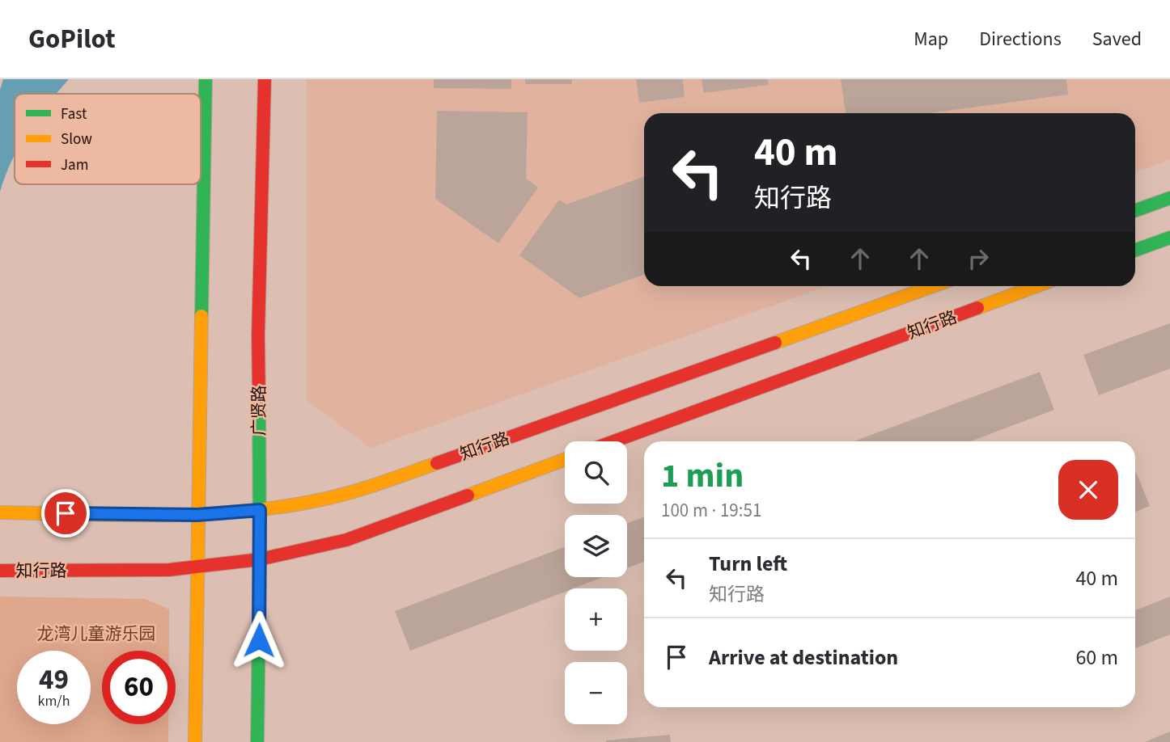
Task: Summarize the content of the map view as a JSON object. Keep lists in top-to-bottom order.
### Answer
{
  "streets": {
    "main road": ["知行路", "广贤路"]
  },
  "crossings": [
    ["知行路", "广贤路"]
  ],
  "parks": ["龙湾儿童游乐园"],
  "legend": ["Fast", "Slow", "Jam"],
  "page": {
    "header": "GoPilot",
    "nav": ["Map", "Directions", "Saved"],
    "turn": ["40 m", "知行路"],
    "map_buttons": ["+", "−"],
    "heading": ["1 min", "100 m · 19:51"],
    "list": [
      {
        "name": "Turn left",
        "note": "知行路",
        "value": "40 m"
      },
      {
        "name": "Arrive at destination",
        "value": "60 m"
      }
    ],
    "speed": "49 km/h",
    "limit": "60"
  }
}
